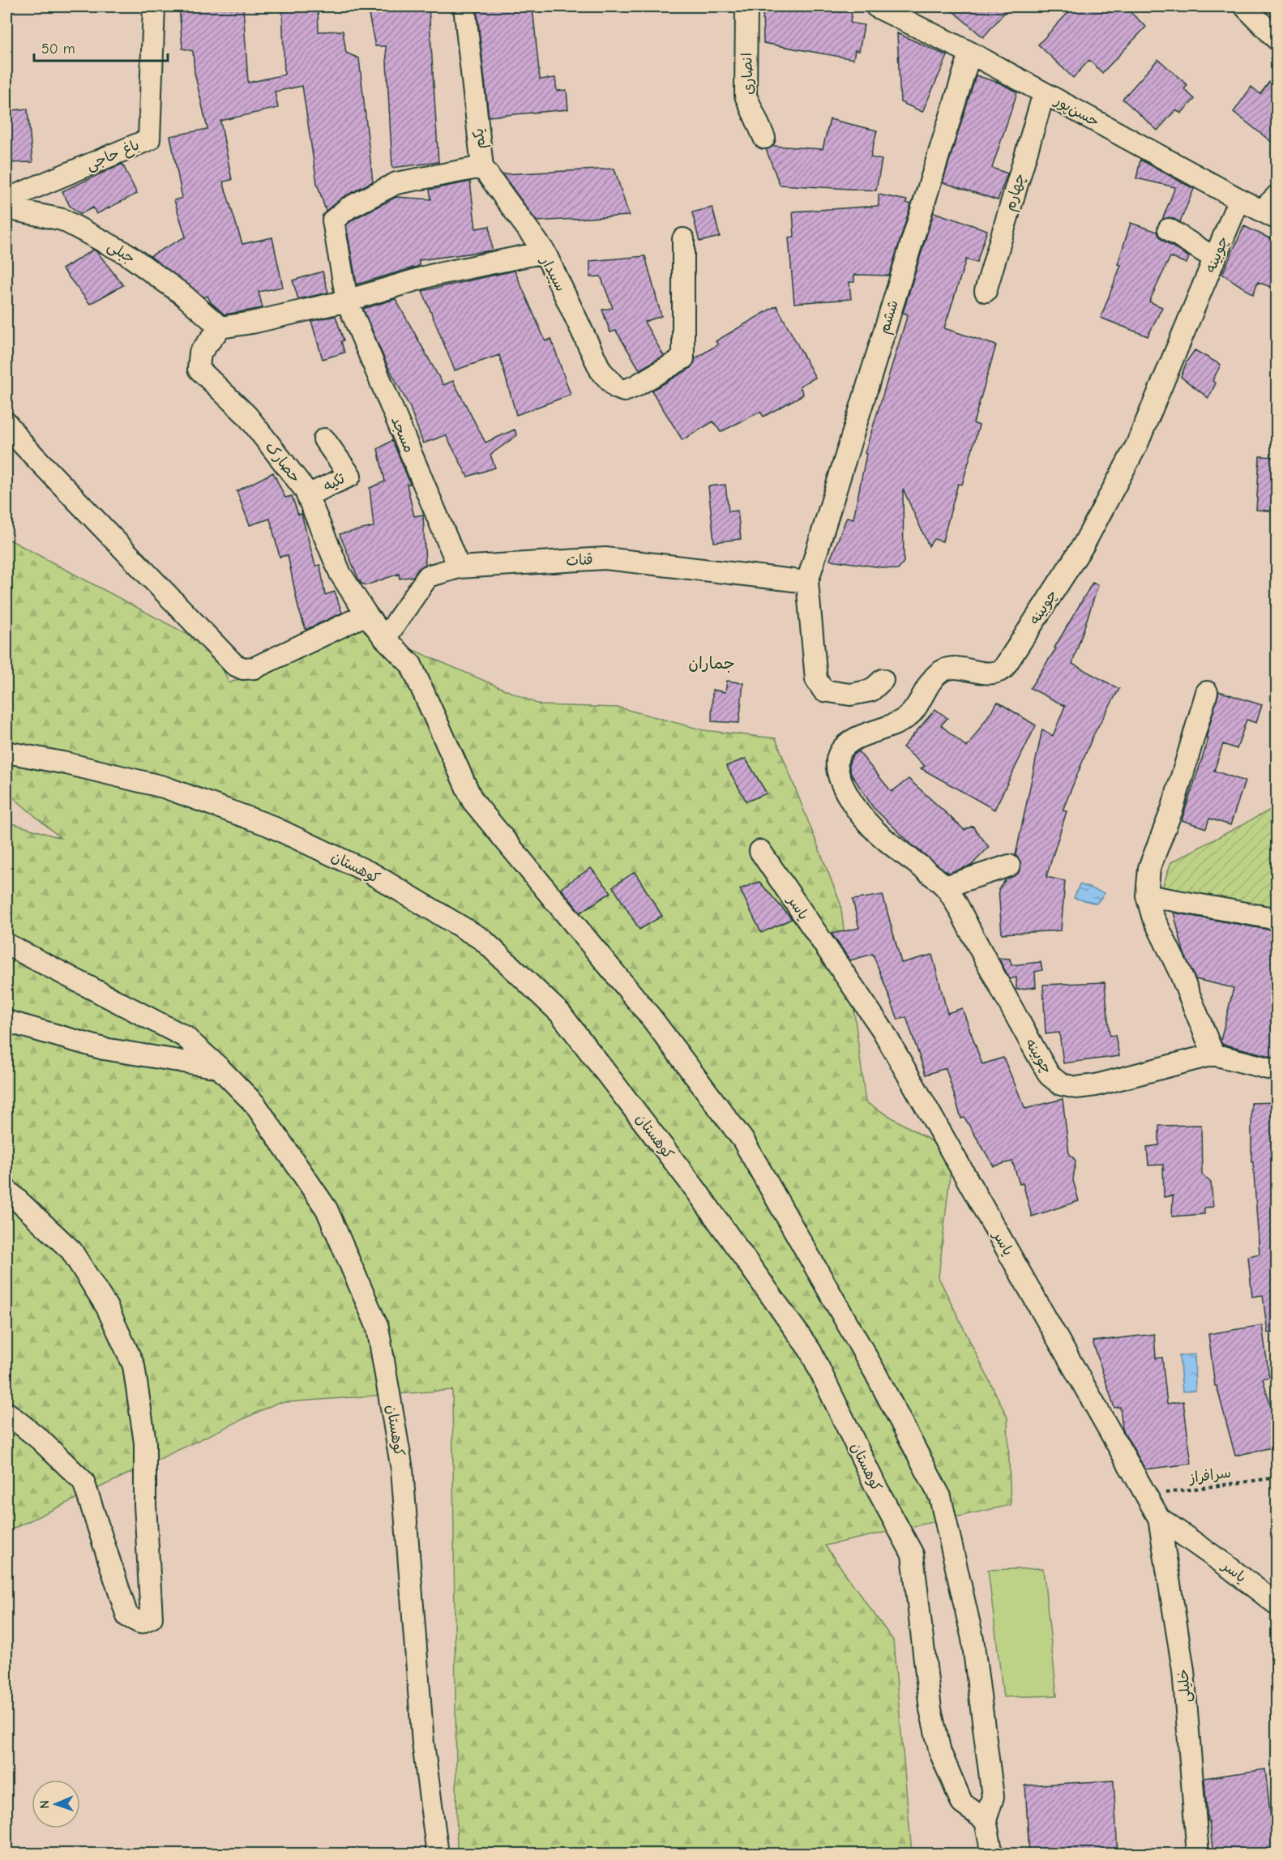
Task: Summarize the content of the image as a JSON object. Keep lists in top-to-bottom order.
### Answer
{
  "streets": {
    "street": [
      "انصاری",
      "حسن‌پور",
      "یکم",
      "باغ حاجی",
      "چهارم",
      "جبلی",
      "چوبینه",
      "سپیدار",
      "ششم",
      "مسجد",
      "حصارک",
      "تکیه",
      "قنات",
      "کوهستان",
      "یاسر",
      "خلیلی"
    ],
    "path": ["سرافراز"]
  },
  "crossings": [
    ["حسن‌پور", "چهارم"],
    ["حسن‌پور", "چوبینه"],
    ["حسن‌پور", "ششم"],
    ["یکم", "سپیدار"],
    ["یکم", "مسجد"],
    ["جبلی", "سپیدار"],
    ["جبلی", "حصارک"],
    ["سپیدار", "مسجد"],
    ["سپیدار", "حصارک"],
    ["ششم", "قنات"],
    ["مسجد", "قنات"],
    ["حصارک", "تکیه"],
    ["حصارک", "قنات"],
    ["یاسر", "سرافراز"],
    ["یاسر", "خلیلی"]
  ],
  "districts": ["جماران"],
  "scale_bar": "50 m",
  "north": "left"
}
